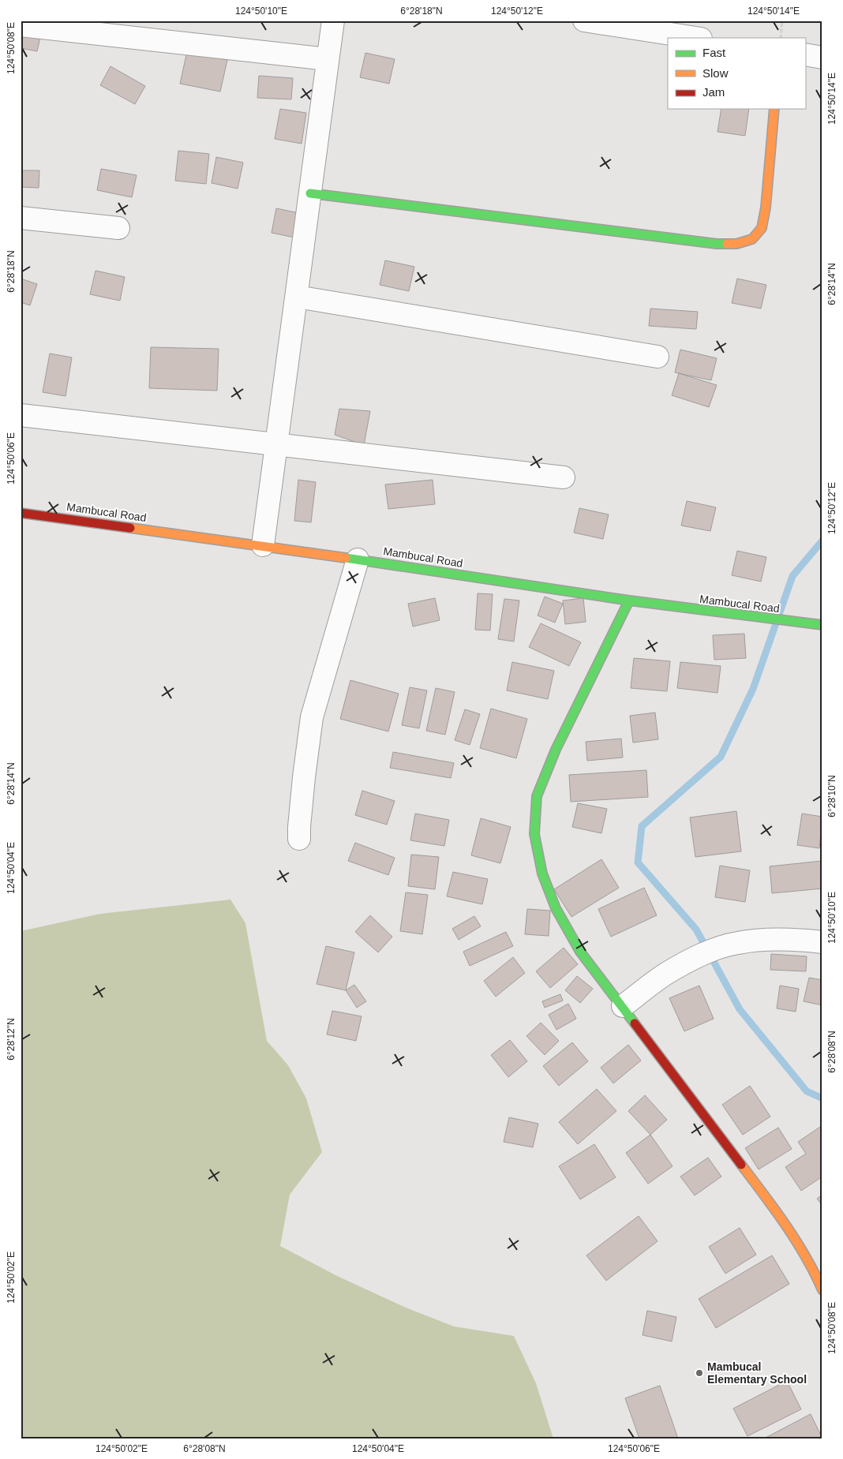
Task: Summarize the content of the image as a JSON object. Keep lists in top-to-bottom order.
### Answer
{
  "streets": {
    "street": ["Mambucal Road"]
  },
  "places": ["Mambucal Elementary School"],
  "legend": ["Fast", "Slow", "Jam"],
  "coordinates": [
    "124°50'10\"E",
    "6°28'18\"N",
    "124°50'12\"E",
    "124°50'14\"E",
    "124°50'08\"E",
    "6°28'14\"N",
    "124°50'06\"E",
    "6°28'10\"N",
    "124°50'04\"E",
    "6°28'12\"N",
    "6°28'08\"N",
    "124°50'02\"E"
  ]
}
